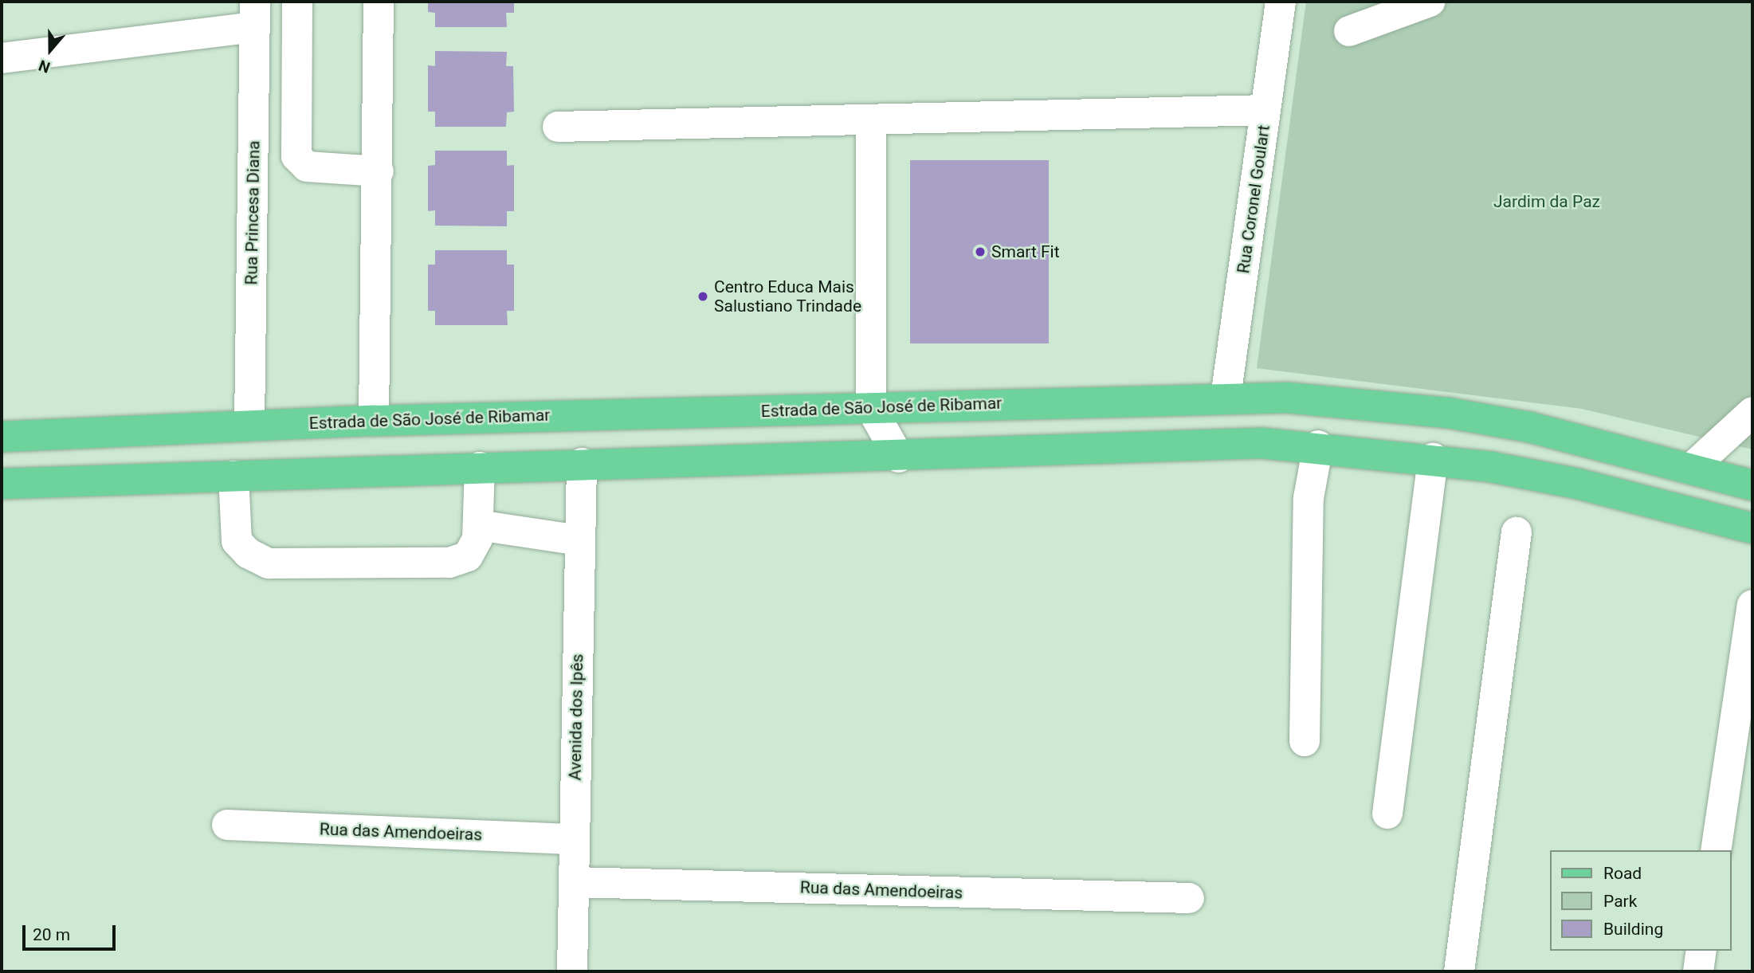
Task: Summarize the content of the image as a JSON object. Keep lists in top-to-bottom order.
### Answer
{
  "streets": {
    "main road": ["Estrada de São José de Ribamar"],
    "street": [
      "Rua Coronel Goulart",
      "Rua Princesa Diana",
      "Avenida dos Ipês",
      "Rua das Amendoeiras"
    ]
  },
  "crossings": [
    ["Rua Coronel Goulart", "Estrada de São José de Ribamar"],
    ["Rua Princesa Diana", "Estrada de São José de Ribamar"],
    ["Avenida dos Ipês", "Rua das Amendoeiras"]
  ],
  "parks": ["Jardim da Paz"],
  "places": ["Smart Fit", "Centro Educa Mais Salustiano Trindade"],
  "legend": ["Road", "Park", "Building"],
  "scale_bar": "20 m",
  "north": "bottom"
}
